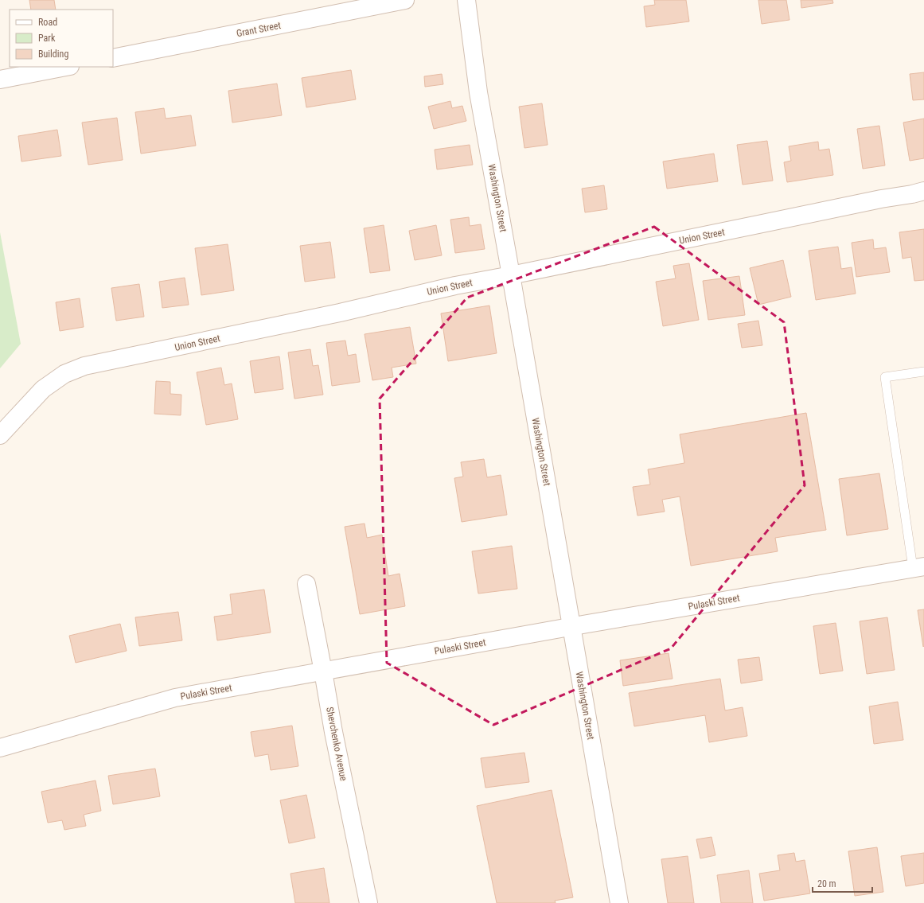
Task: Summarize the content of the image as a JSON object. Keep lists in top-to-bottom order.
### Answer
{
  "streets": {
    "street": [
      "Grant Street",
      "Washington Street",
      "Union Street",
      "Pulaski Street",
      "Shevchenko Avenue"
    ]
  },
  "crossings": [
    ["Washington Street", "Union Street"],
    ["Washington Street", "Pulaski Street"],
    ["Pulaski Street", "Shevchenko Avenue"]
  ],
  "legend": ["Road", "Park", "Building"],
  "scale_bar": "20 m"
}
